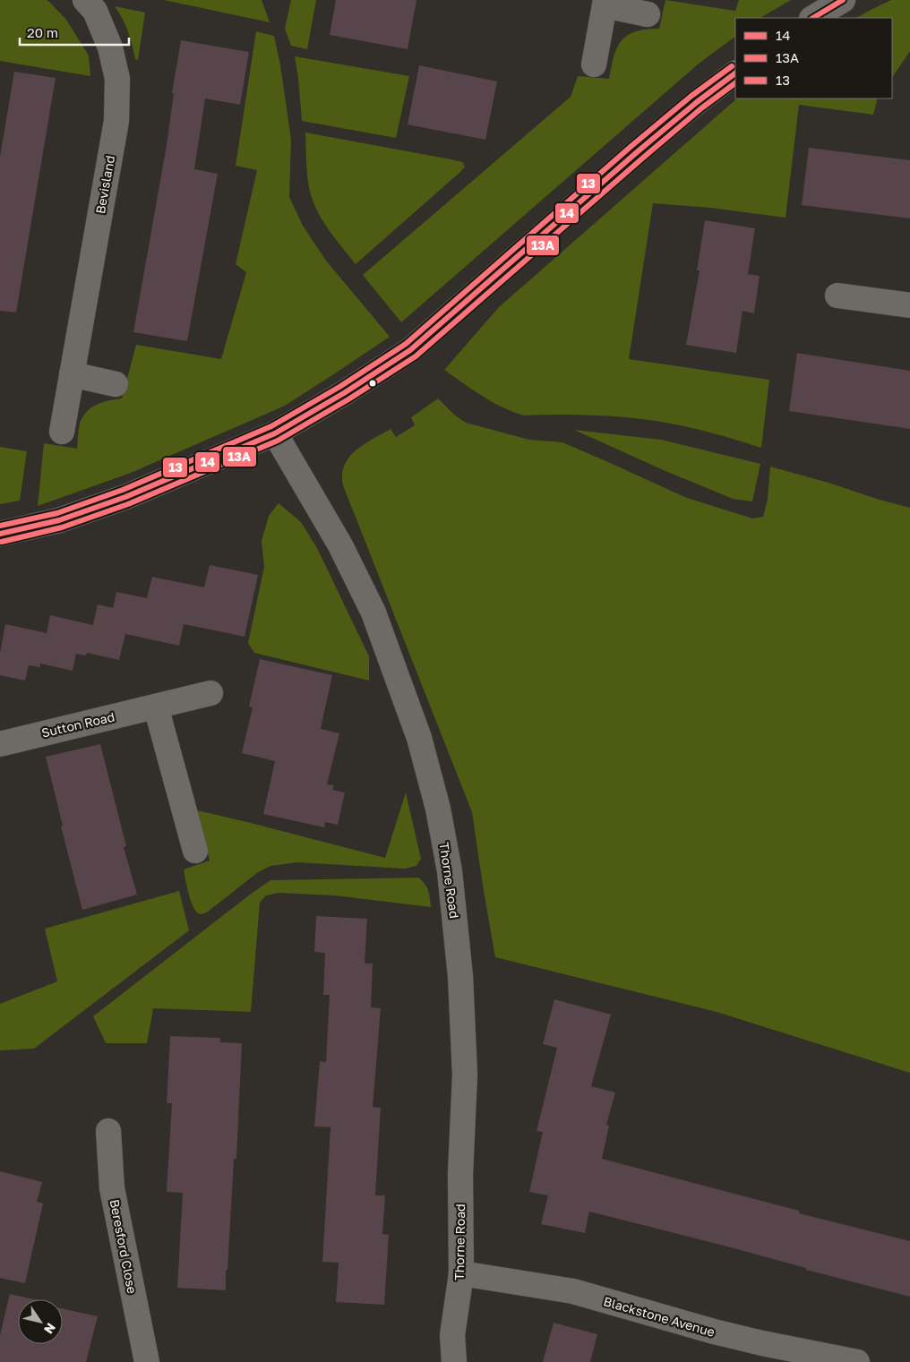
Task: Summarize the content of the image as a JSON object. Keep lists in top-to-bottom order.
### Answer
{
  "streets": {
    "street": [
      "Bevisland",
      "Sutton Road",
      "Thorne Road",
      "Beresford Close",
      "Blackstone Avenue"
    ]
  },
  "crossings": [
    ["Thorne Road", "Blackstone Avenue"]
  ],
  "lines": ["transit line 14", "transit line 13", "transit line 13A"],
  "legend": ["14", "13A", "13"],
  "scale_bar": "20 m",
  "north": "bottom right"
}
